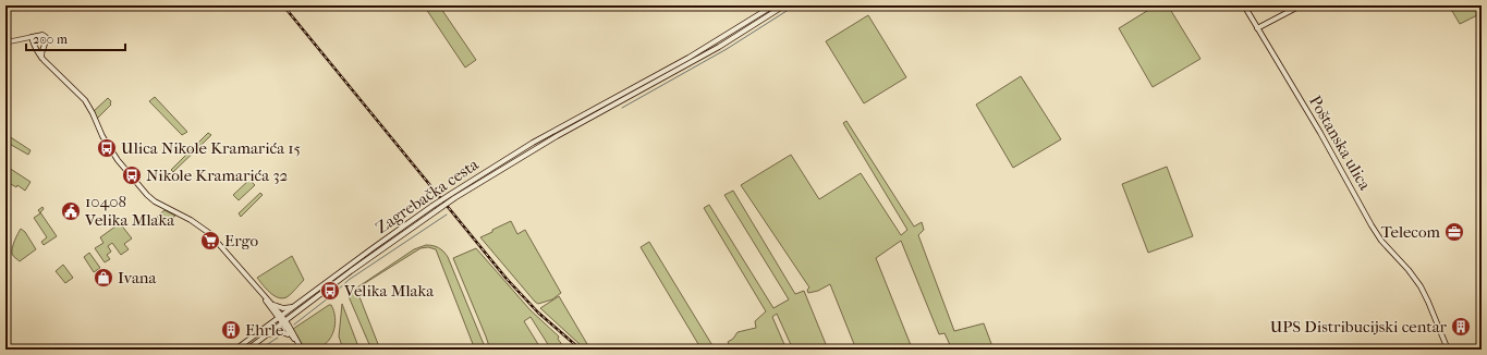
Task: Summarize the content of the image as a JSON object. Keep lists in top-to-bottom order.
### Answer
{
  "streets": {
    "main road": ["Poštanska ulica", "Zagrebačka cesta"]
  },
  "places": {
    "bus stop": ["Ulica Nikole Kramarića 15", "Nikole Kramarića 32", "Velika Mlaka"],
    "public building": ["10408 Velika Mlaka"],
    "office": ["Telecom"],
    "supermarket": ["Ergo"],
    "shop": ["Ivana"],
    "building": ["UPS Distribucijski centar", "Ehrle"]
  },
  "scale_bar": "200 m"
}
